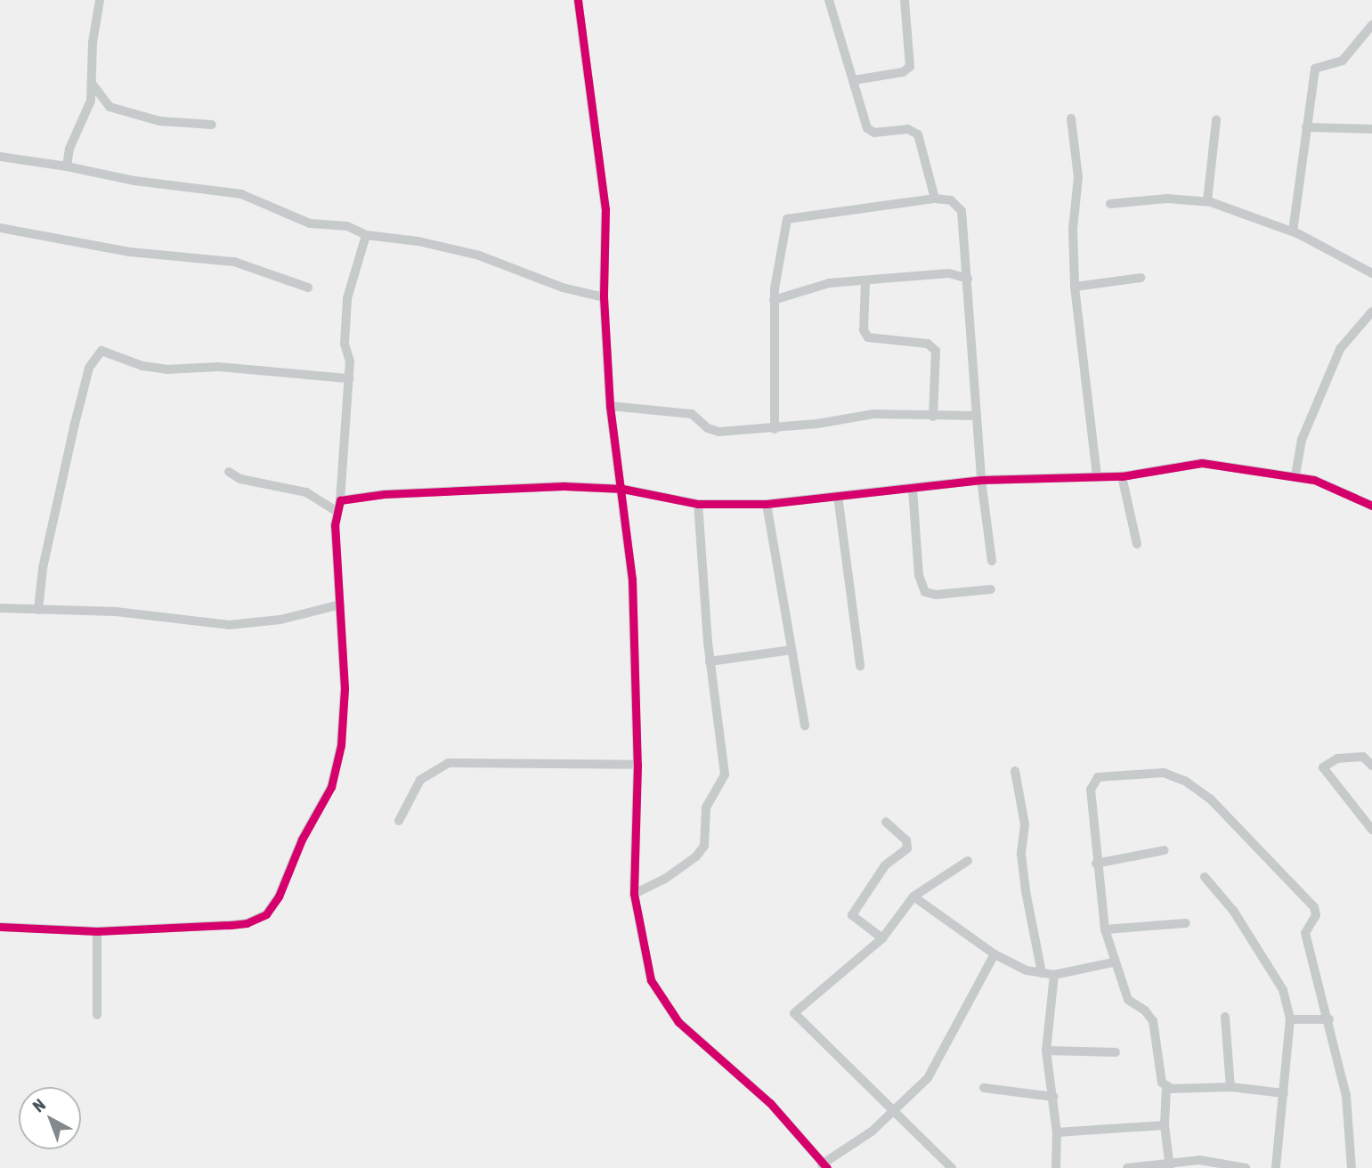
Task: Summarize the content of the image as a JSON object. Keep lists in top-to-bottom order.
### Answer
{
  "north": "top left"
}
